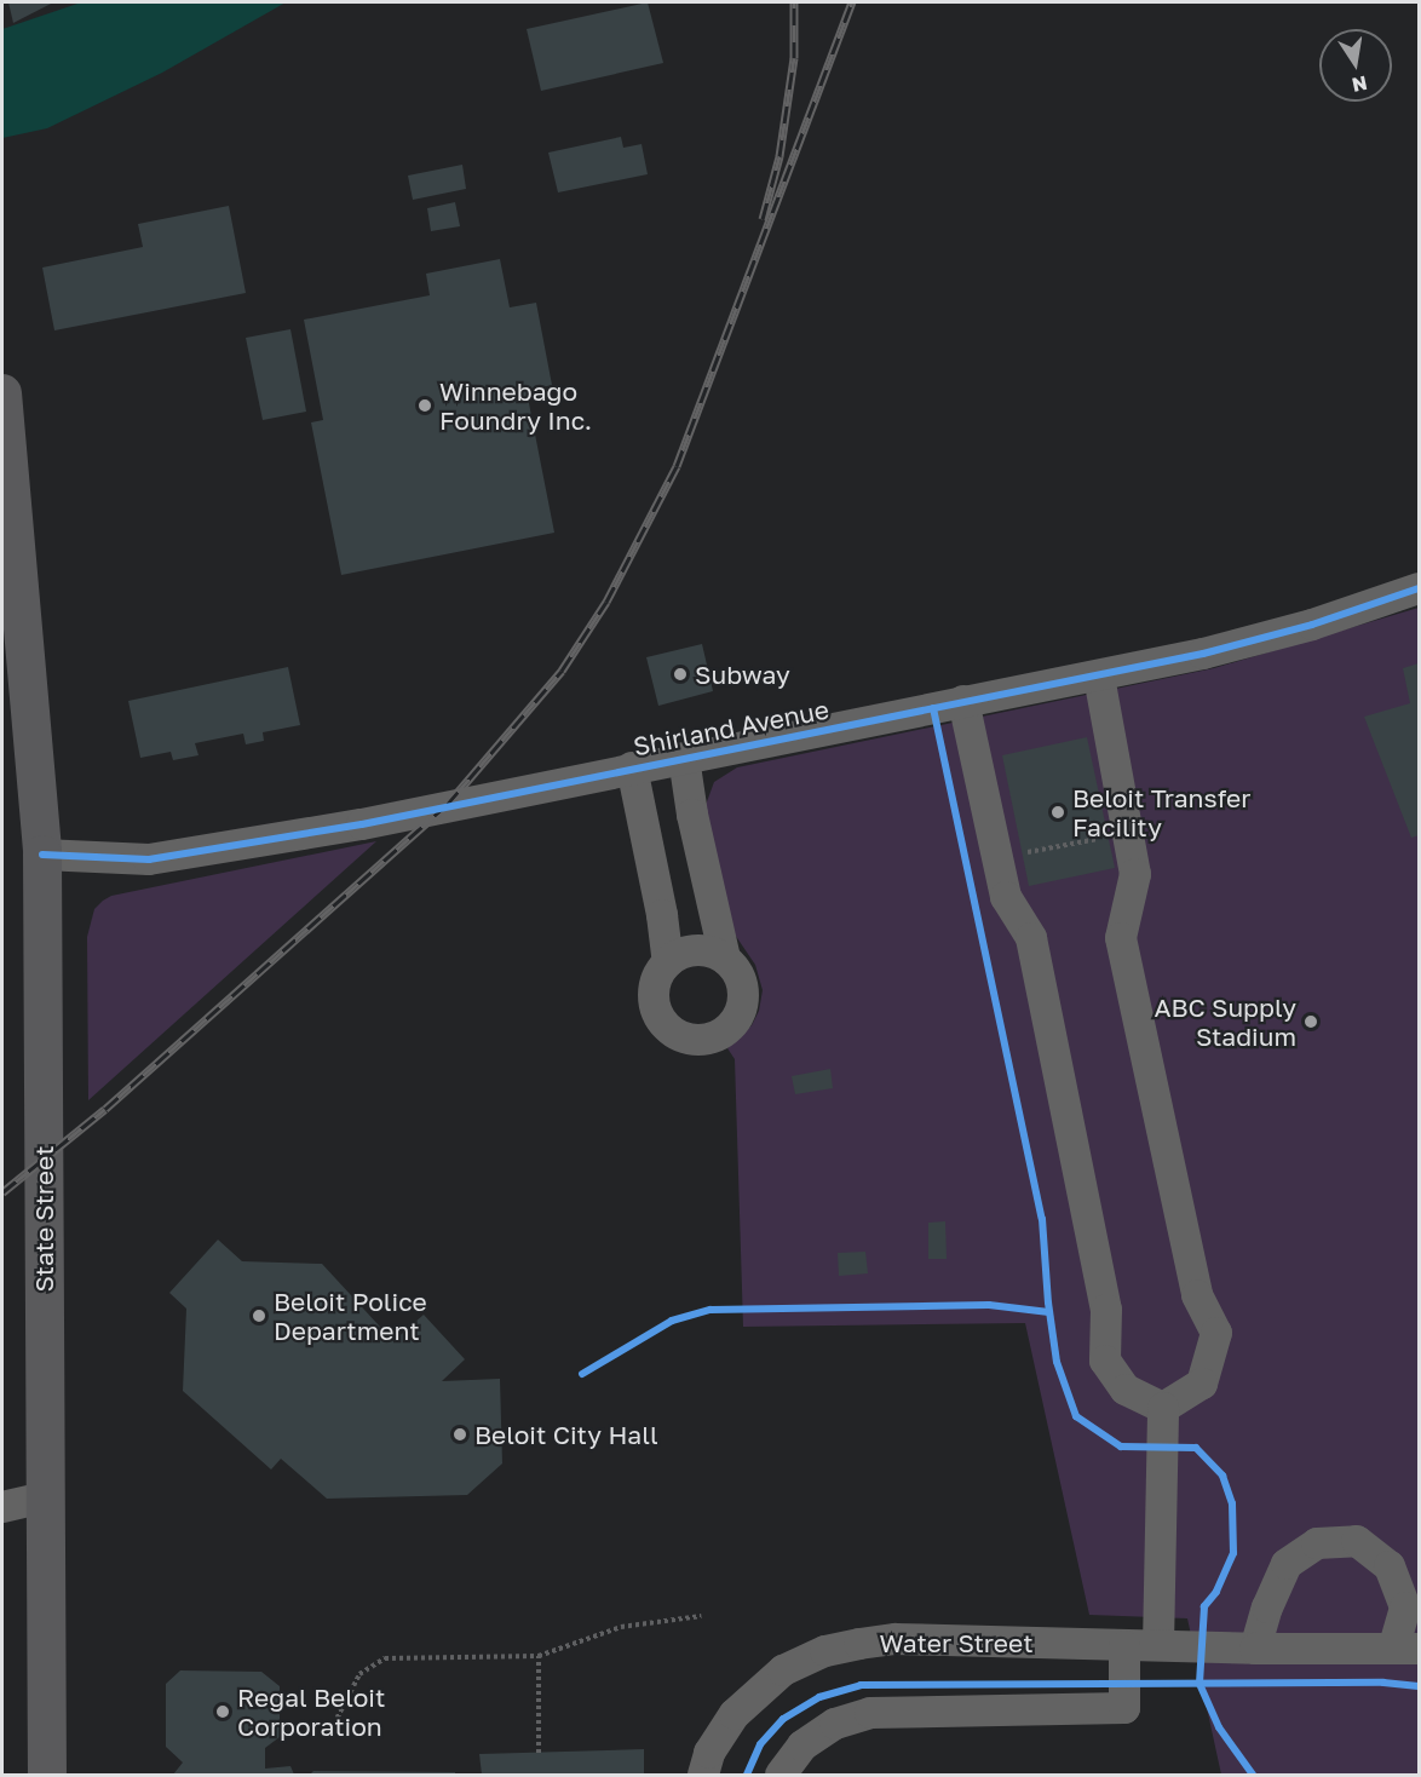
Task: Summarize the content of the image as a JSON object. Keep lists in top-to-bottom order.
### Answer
{
  "streets": {
    "main road": ["State Street"],
    "street": ["Shirland Avenue", "Water Street"]
  },
  "crossings": [
    ["Shirland Avenue", "State Street"]
  ],
  "places": [
    "Winnebago Foundry Inc.",
    "Subway",
    "Beloit Transfer Facility",
    "ABC Supply Stadium",
    "Beloit Police Department",
    "Beloit City Hall",
    "Regal Beloit Corporation"
  ],
  "north": "bottom"
}
